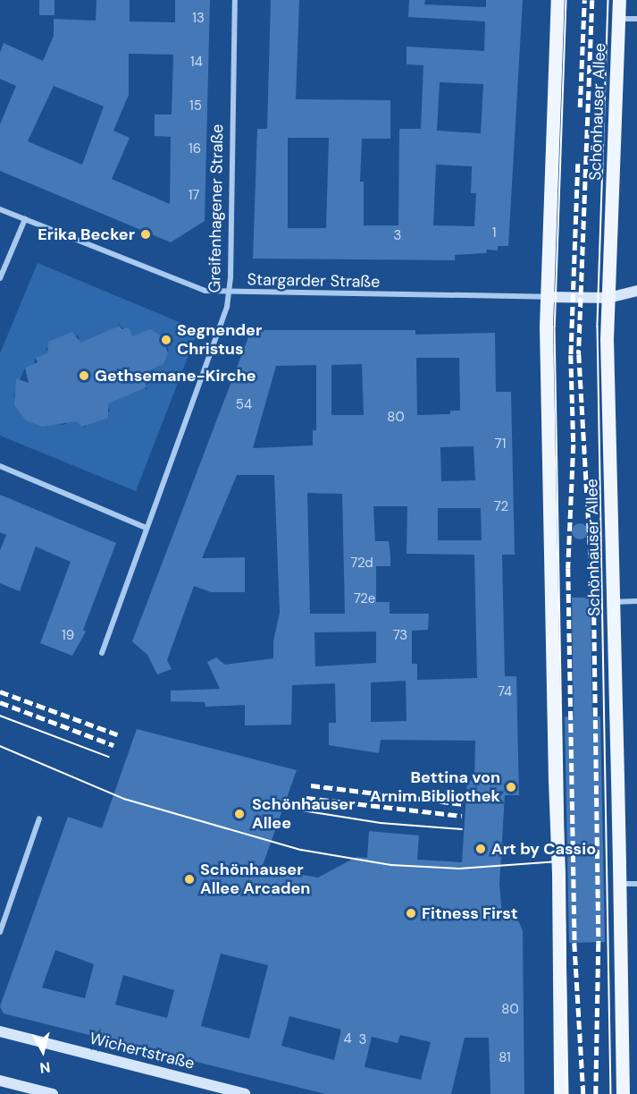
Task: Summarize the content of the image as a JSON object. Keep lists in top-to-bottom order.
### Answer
{
  "streets": {
    "main road": ["Schönhauser Allee"],
    "street": ["Greifenhagener Straße", "Stargarder Straße", "Wichertstraße"]
  },
  "crossings": [
    ["Greifenhagener Straße", "Stargarder Straße"]
  ],
  "places": [
    "Erika Becker",
    "Segnender Christus",
    "Gethsemane-Kirche",
    "Bettina von Arnim Bibliothek",
    "Schönhauser Allee",
    "Art by Cassio",
    "Schönhauser Allee Arcaden",
    "Fitness First"
  ],
  "house_numbers": [
    "13",
    "14",
    "15",
    "16",
    "17",
    "1",
    "3",
    "54",
    "80",
    "71",
    "72",
    "72d",
    "72e",
    "19",
    "73",
    "74",
    "80",
    "4",
    "3",
    "81"
  ],
  "north": "bottom"
}
